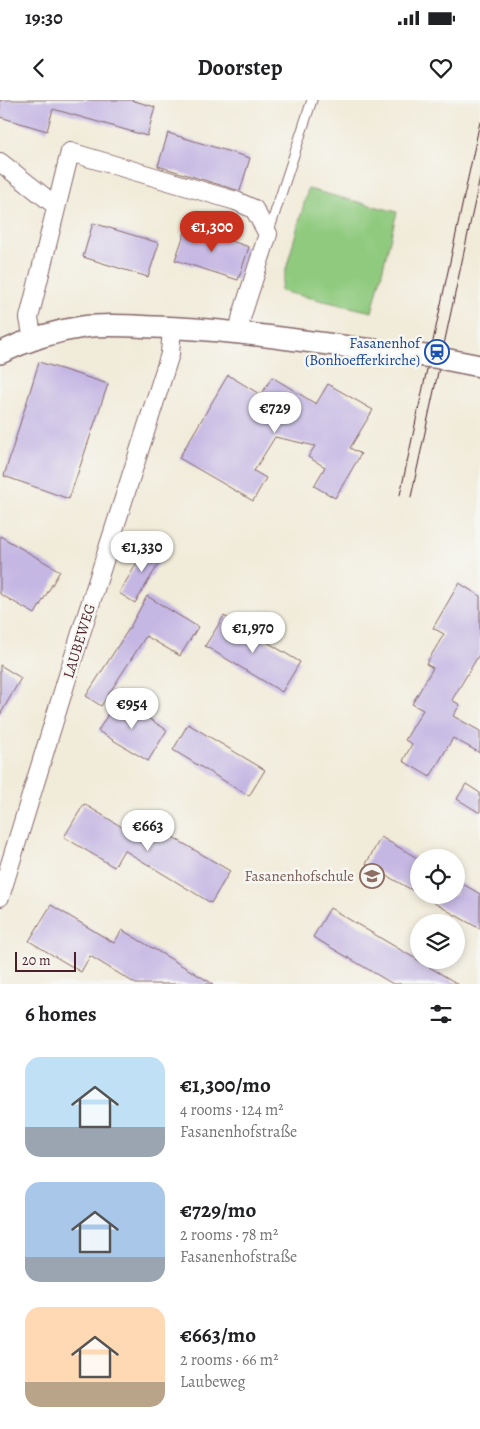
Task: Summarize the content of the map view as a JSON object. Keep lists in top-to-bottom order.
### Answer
{
  "streets": {
    "street": ["LAUBEWEG"]
  },
  "places": {
    "station": ["Fasanenhof (Bonhoefferkirche)"],
    "school or university": ["Fasanenhofschule"]
  },
  "scale_bar": "20 m",
  "page": {
    "status": "19:30",
    "header": "Doorstep",
    "price": [
      "€1,300",
      "€729",
      "€1,330",
      "€1,970",
      "€954",
      "€663"
    ],
    "scale": "20 m",
    "heading": "6 homes",
    "list": [
      {
        "name": "€1,300/mo",
        "note": "4 rooms · 124 m² · Fasanenhofstraße"
      },
      {
        "name": "€729/mo",
        "note": "2 rooms · 78 m² · Fasanenhofstraße"
      },
      {
        "name": "€663/mo",
        "note": "2 rooms · 66 m² · Laubeweg"
      }
    ]
  }
}
